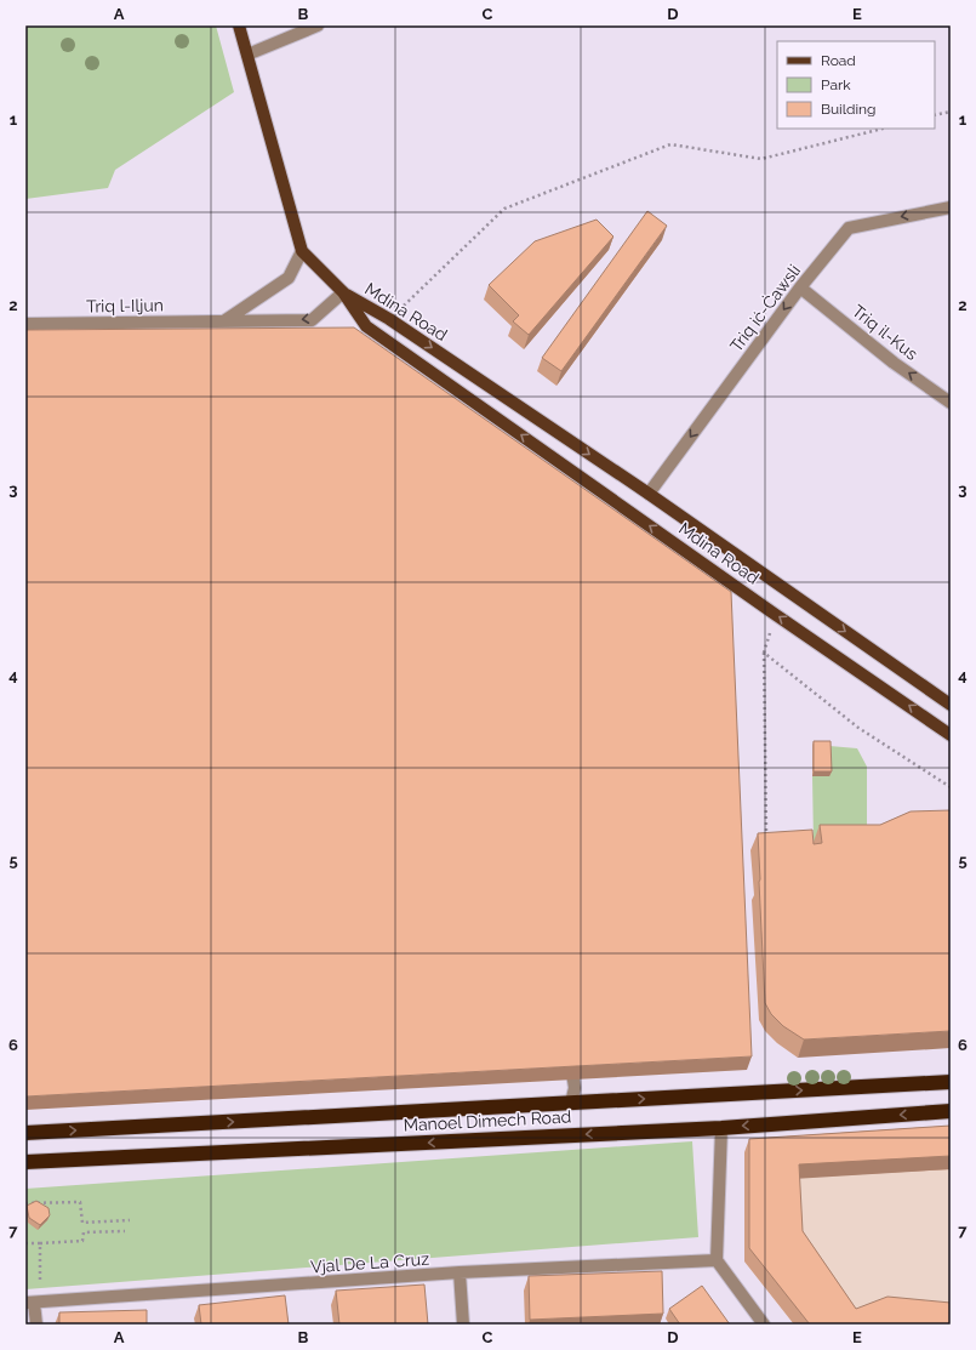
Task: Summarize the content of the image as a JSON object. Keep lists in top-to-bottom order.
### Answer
{
  "streets": {
    "highway": ["Manoel Dimech Road"],
    "main road": ["Mdina Road"],
    "street": [
      "Triq l-Iljun",
      "Triq iċ-Ċawsli",
      "Triq il-Kus",
      "Vjal De La Cruz"
    ]
  },
  "crossings": [
    ["Triq l-Iljun", "Mdina Road"],
    ["Triq iċ-Ċawsli", "Mdina Road"],
    ["Triq iċ-Ċawsli", "Triq il-Kus"]
  ],
  "one_way": ["Triq l-Iljun", "Triq iċ-Ċawsli", "Triq il-Kus"],
  "legend": ["Road", "Park", "Building"],
  "grid": {
    "columns": [
      "A",
      "B",
      "C",
      "D",
      "E"
    ],
    "rows": [
      "1",
      "2",
      "3",
      "4",
      "5",
      "6",
      "7"
    ]
  }
}
